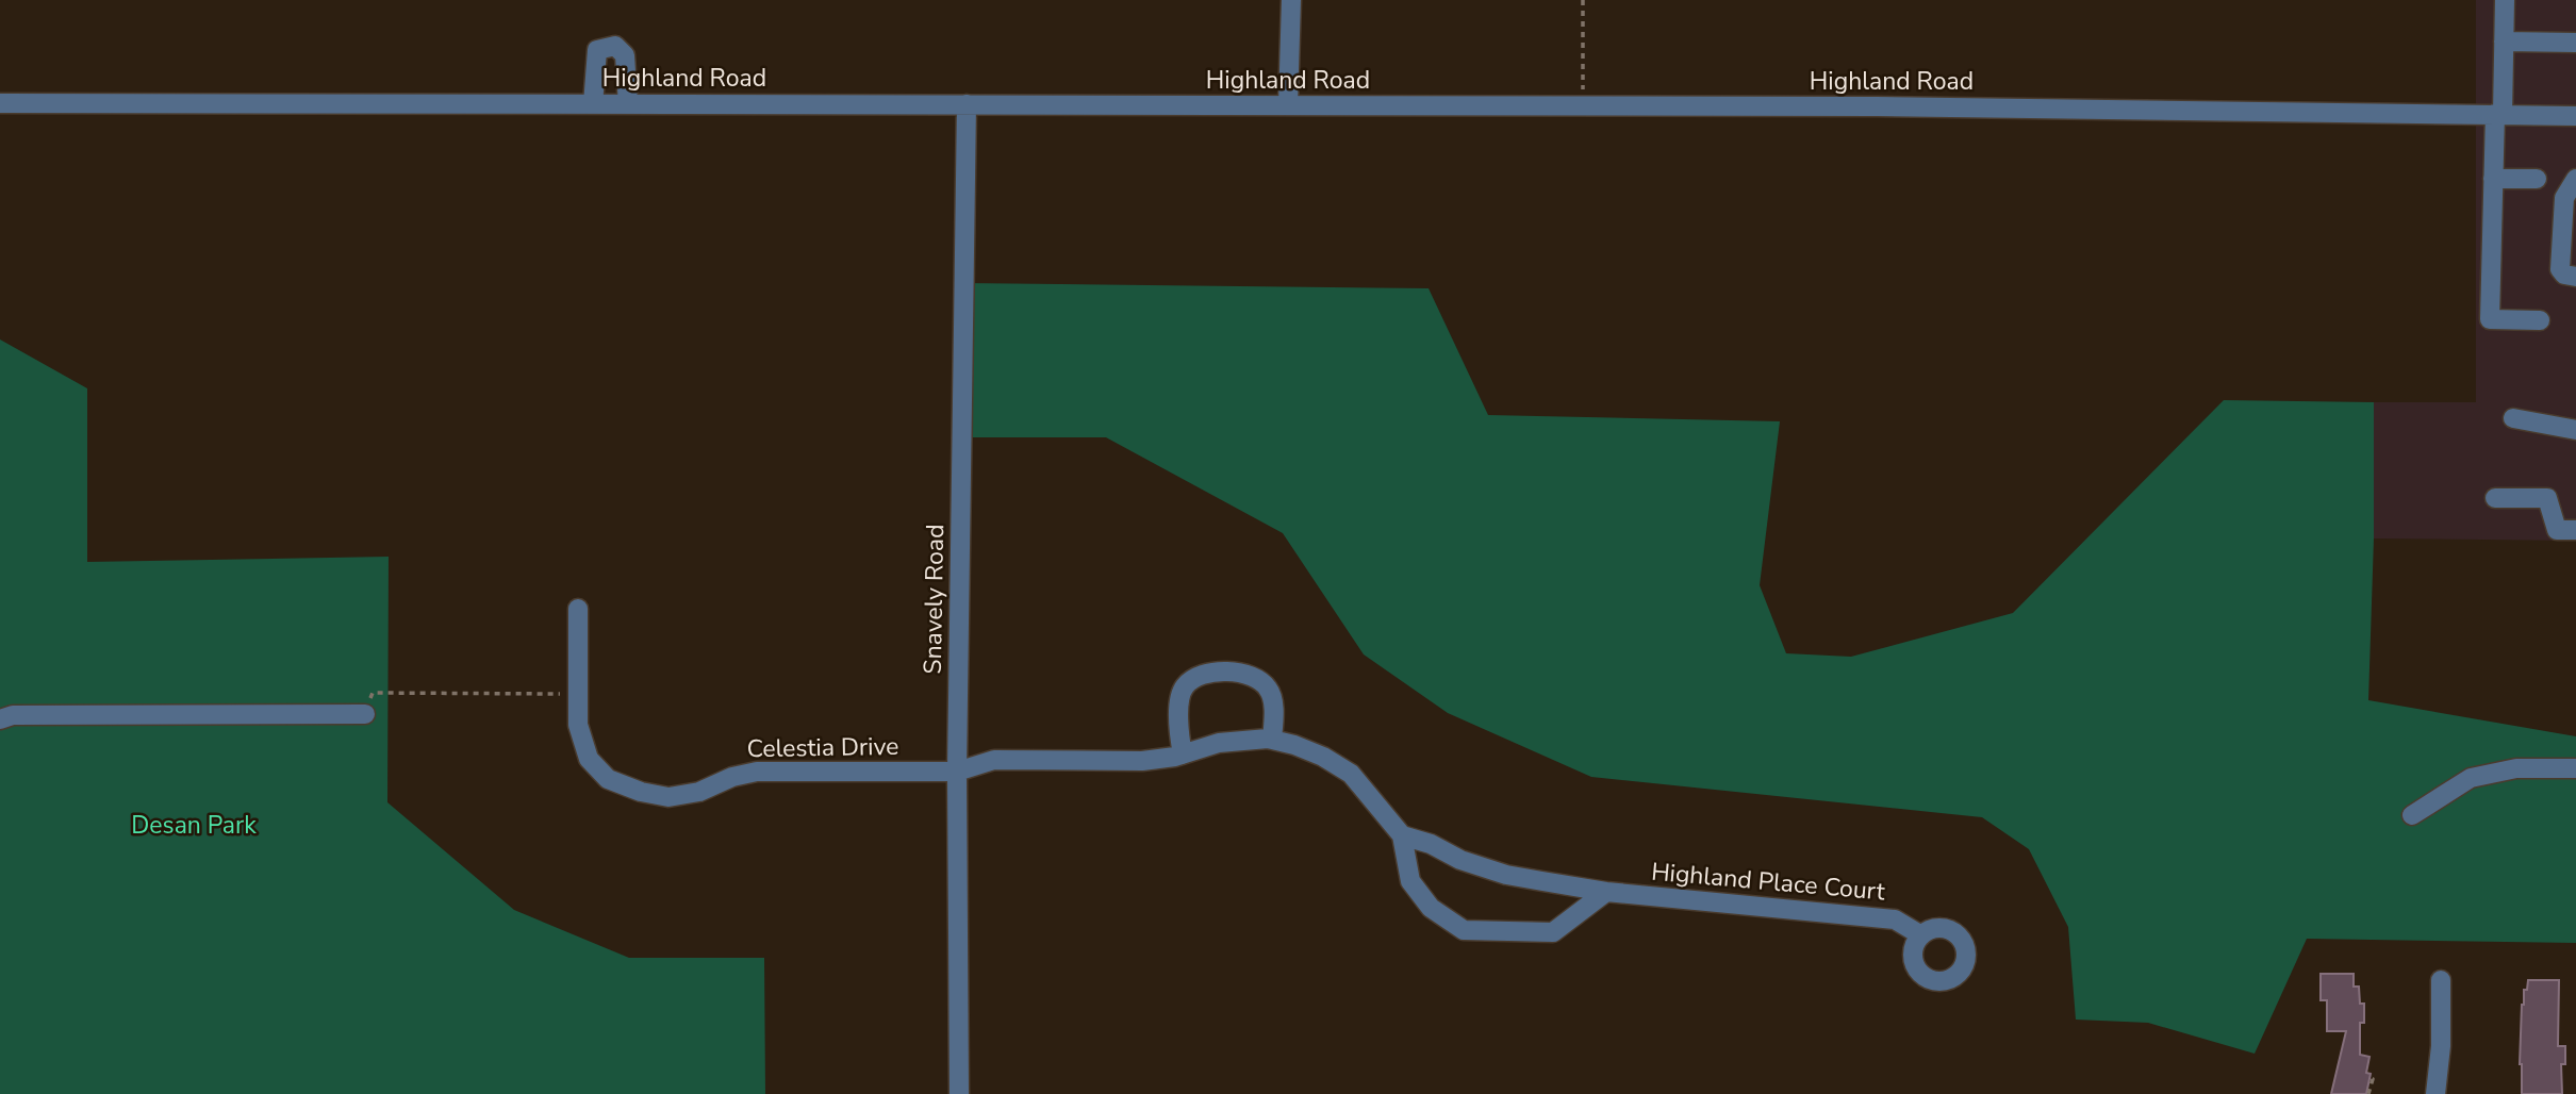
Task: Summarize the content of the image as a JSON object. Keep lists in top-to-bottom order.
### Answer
{
  "streets": {
    "street": [
      "Highland Road",
      "Snavely Road",
      "Celestia Drive",
      "Highland Place Court"
    ]
  },
  "crossings": [
    ["Highland Road", "Snavely Road"],
    ["Snavely Road", "Celestia Drive"]
  ],
  "parks": ["Desan Park"]
}
